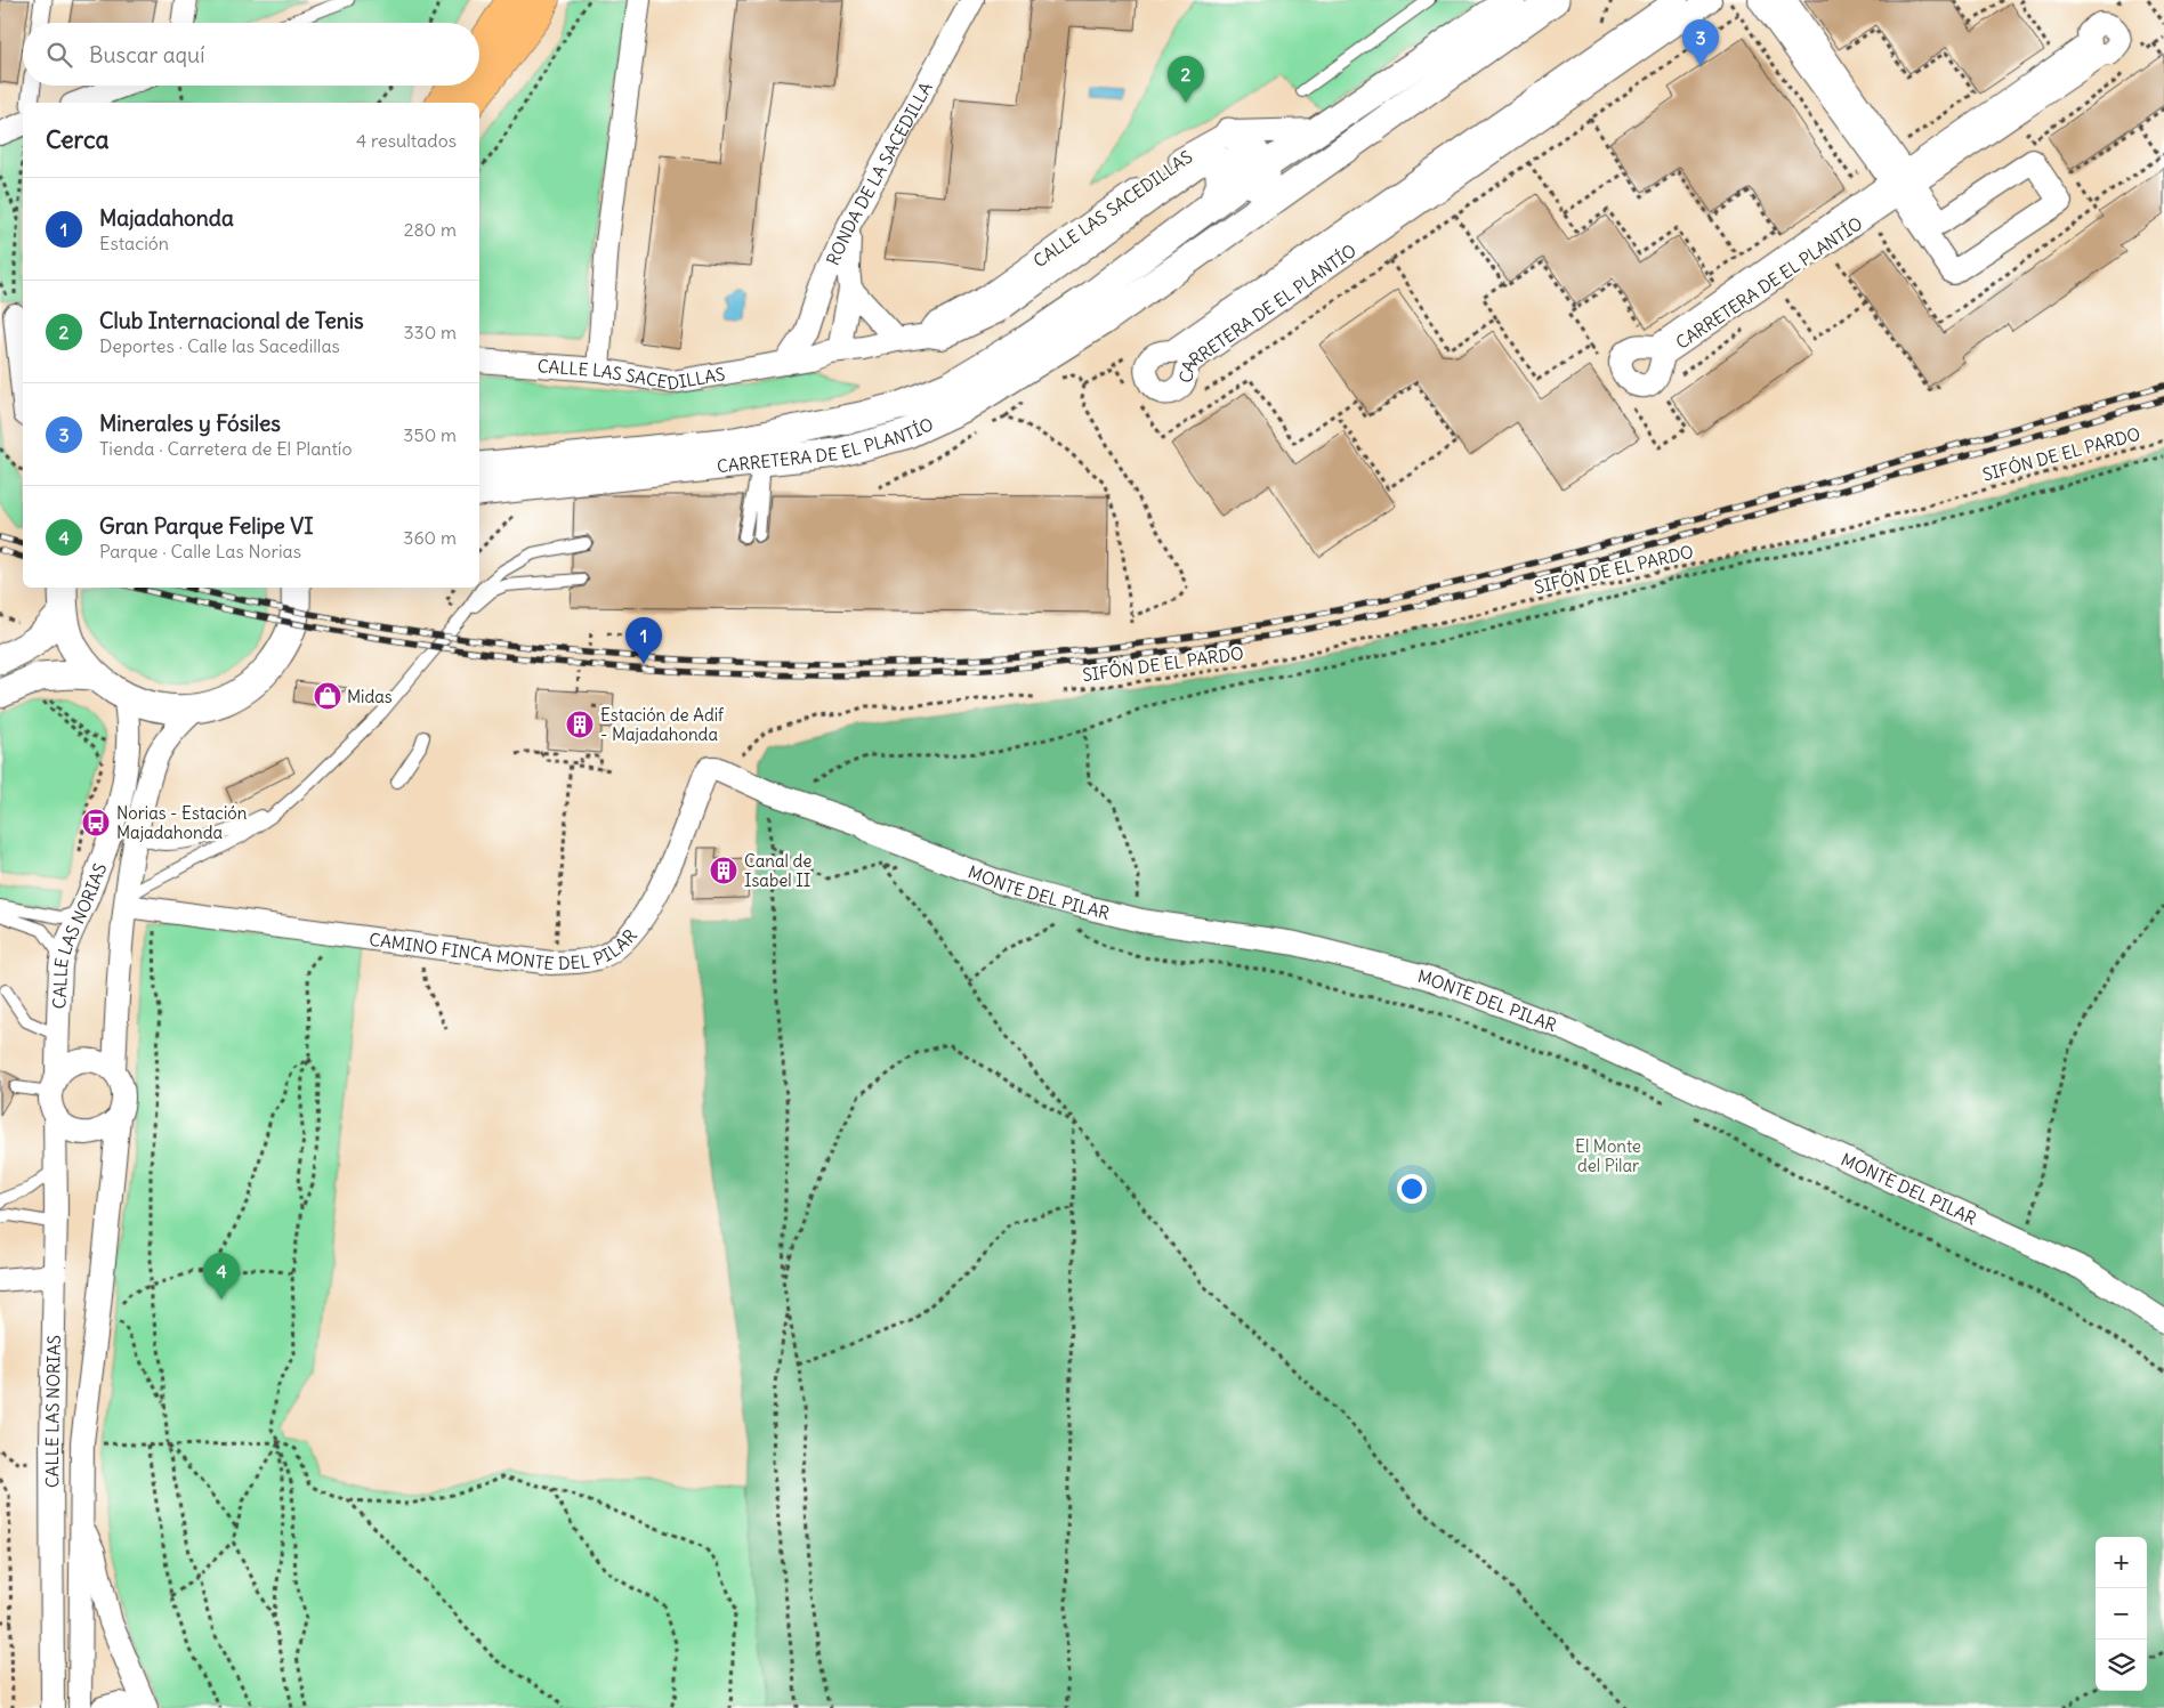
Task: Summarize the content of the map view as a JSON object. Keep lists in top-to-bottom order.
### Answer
{
  "streets": {
    "street": [
      "RONDA DE LA SACEDILLA",
      "CALLE LAS SACEDILLAS",
      "CARRETERA DE EL PLANTÍO",
      "MONTE DEL PILAR",
      "CAMINO FINCA MONTE DEL PILAR",
      "CALLE LAS NORIAS"
    ],
    "path": ["SIFÓN DE EL PARDO"]
  },
  "crossings": [
    ["CALLE LAS SACEDILLAS", "CARRETERA DE EL PLANTÍO"],
    ["CAMINO FINCA MONTE DEL PILAR", "CALLE LAS NORIAS"]
  ],
  "parks": ["El Monte del Pilar"],
  "places": {
    "shop": ["Midas"],
    "building": ["Estación de Adif - Majadahonda", "Canal de Isabel II"],
    "bus stop": ["Norias - Estación Majadahonda"]
  },
  "page": {
    "pins": [
      "3",
      "2",
      "1",
      "4"
    ],
    "search": "Buscar aquí",
    "heading": ["Cerca", "4 resultados"],
    "list": [
      {
        "mark": "1",
        "name": "Majadahonda",
        "note": "Estación",
        "value": "280 m"
      },
      {
        "mark": "2",
        "name": "Club Internacional de Tenis",
        "note": "Deportes · Calle las Sacedillas",
        "value": "330 m"
      },
      {
        "mark": "3",
        "name": "Minerales y Fósiles",
        "note": "Tienda · Carretera de El Plantío",
        "value": "350 m"
      },
      {
        "mark": "4",
        "name": "Gran Parque Felipe VI",
        "note": "Parque · Calle Las Norias",
        "value": "360 m"
      }
    ],
    "map_buttons": ["+", "−"]
  }
}
